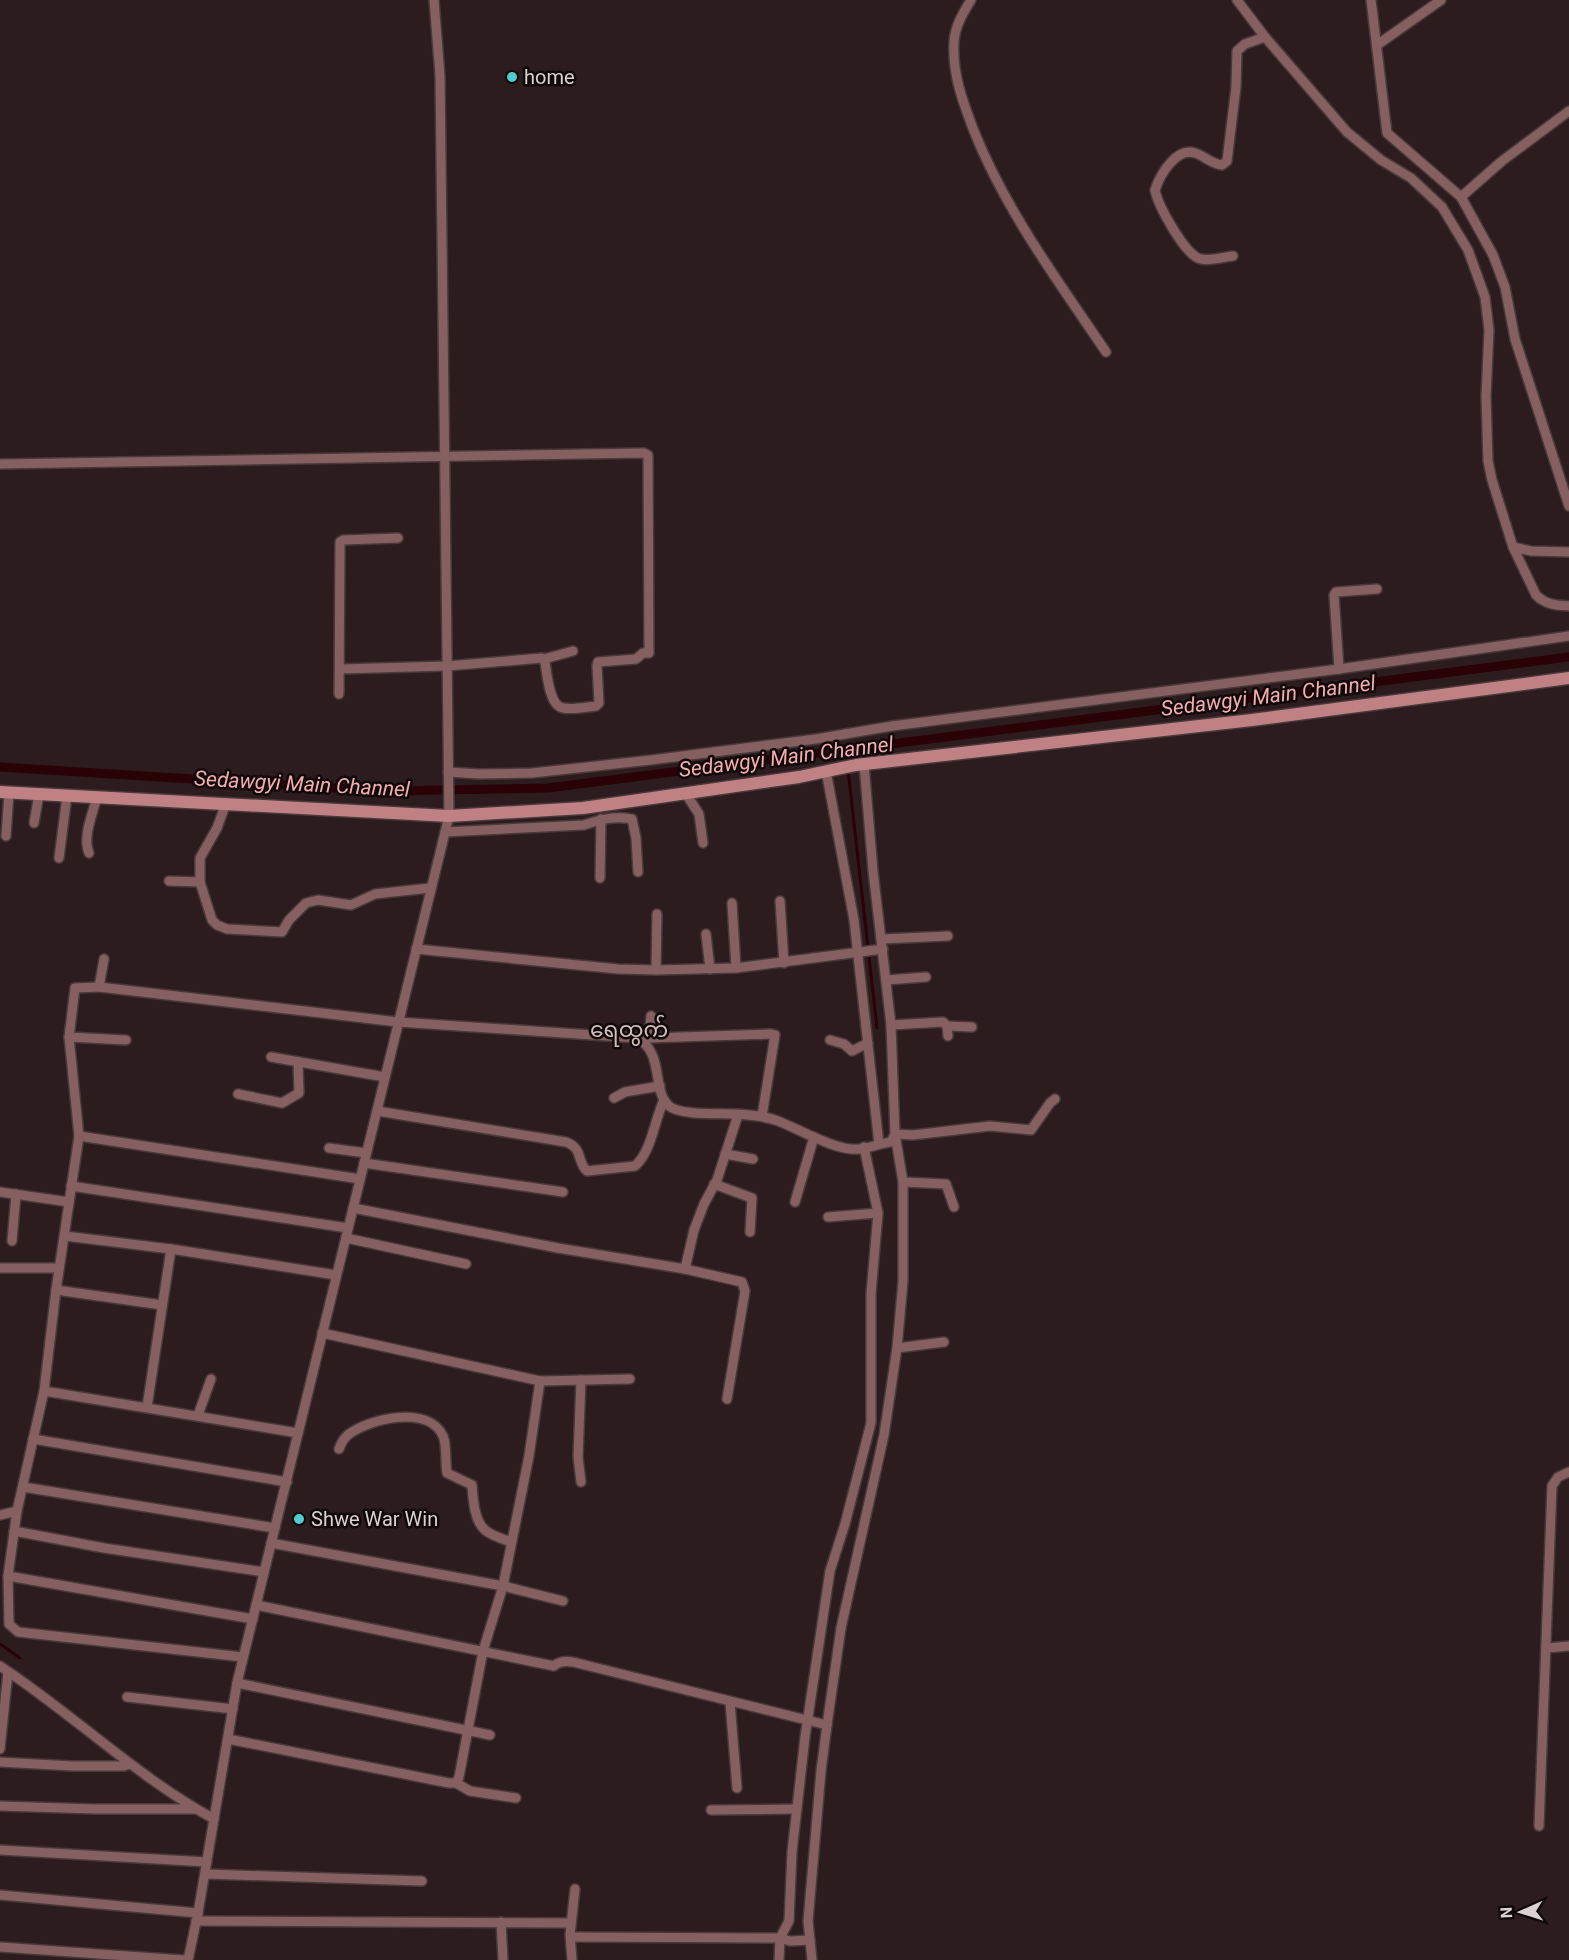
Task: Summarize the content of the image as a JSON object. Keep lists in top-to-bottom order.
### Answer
{
  "districts": ["ရေထွက်"],
  "water": ["Sedawgyi Main Channel"],
  "places": ["home", "Shwe War Win"],
  "north": "left"
}
